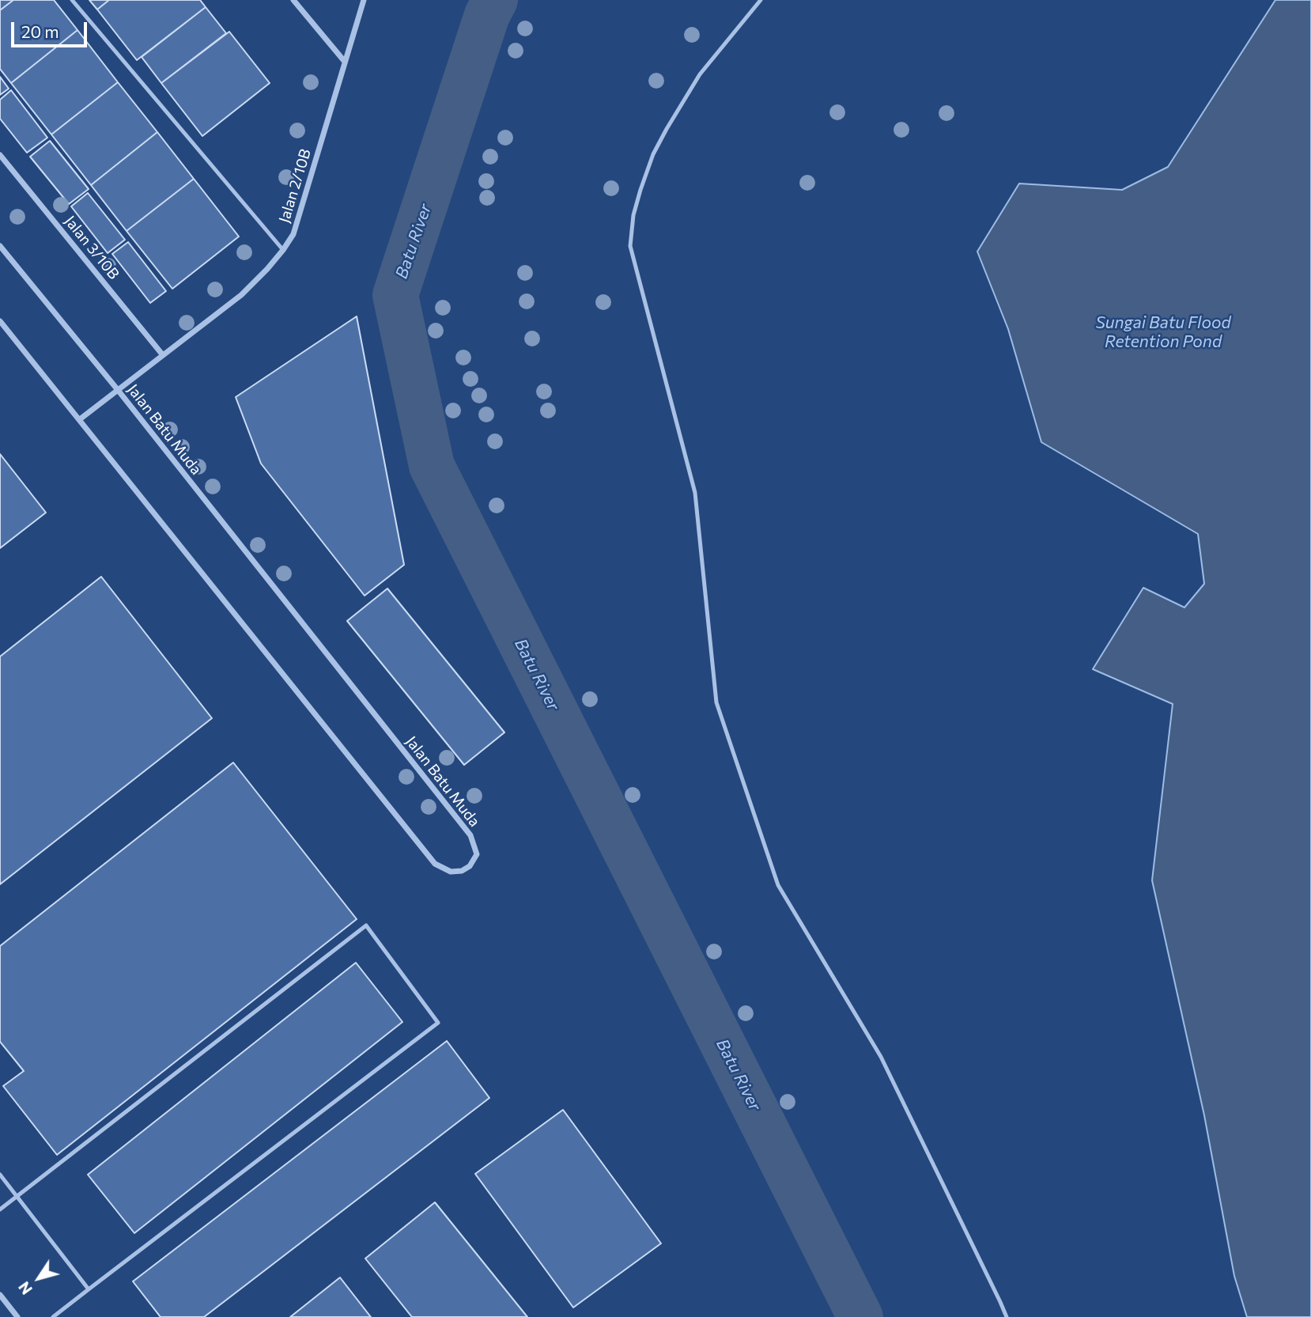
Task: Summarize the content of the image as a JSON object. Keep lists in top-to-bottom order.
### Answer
{
  "streets": {
    "street": ["Jalan 2/10B", "Jalan 3/10B", "Jalan Batu Muda"]
  },
  "crossings": [
    ["Jalan 2/10B", "Jalan 3/10B"],
    ["Jalan 2/10B", "Jalan Batu Muda"]
  ],
  "water": ["Batu River", "Sungai Batu Flood Retention Pond"],
  "scale_bar": "20 m",
  "north": "bottom left"
}
